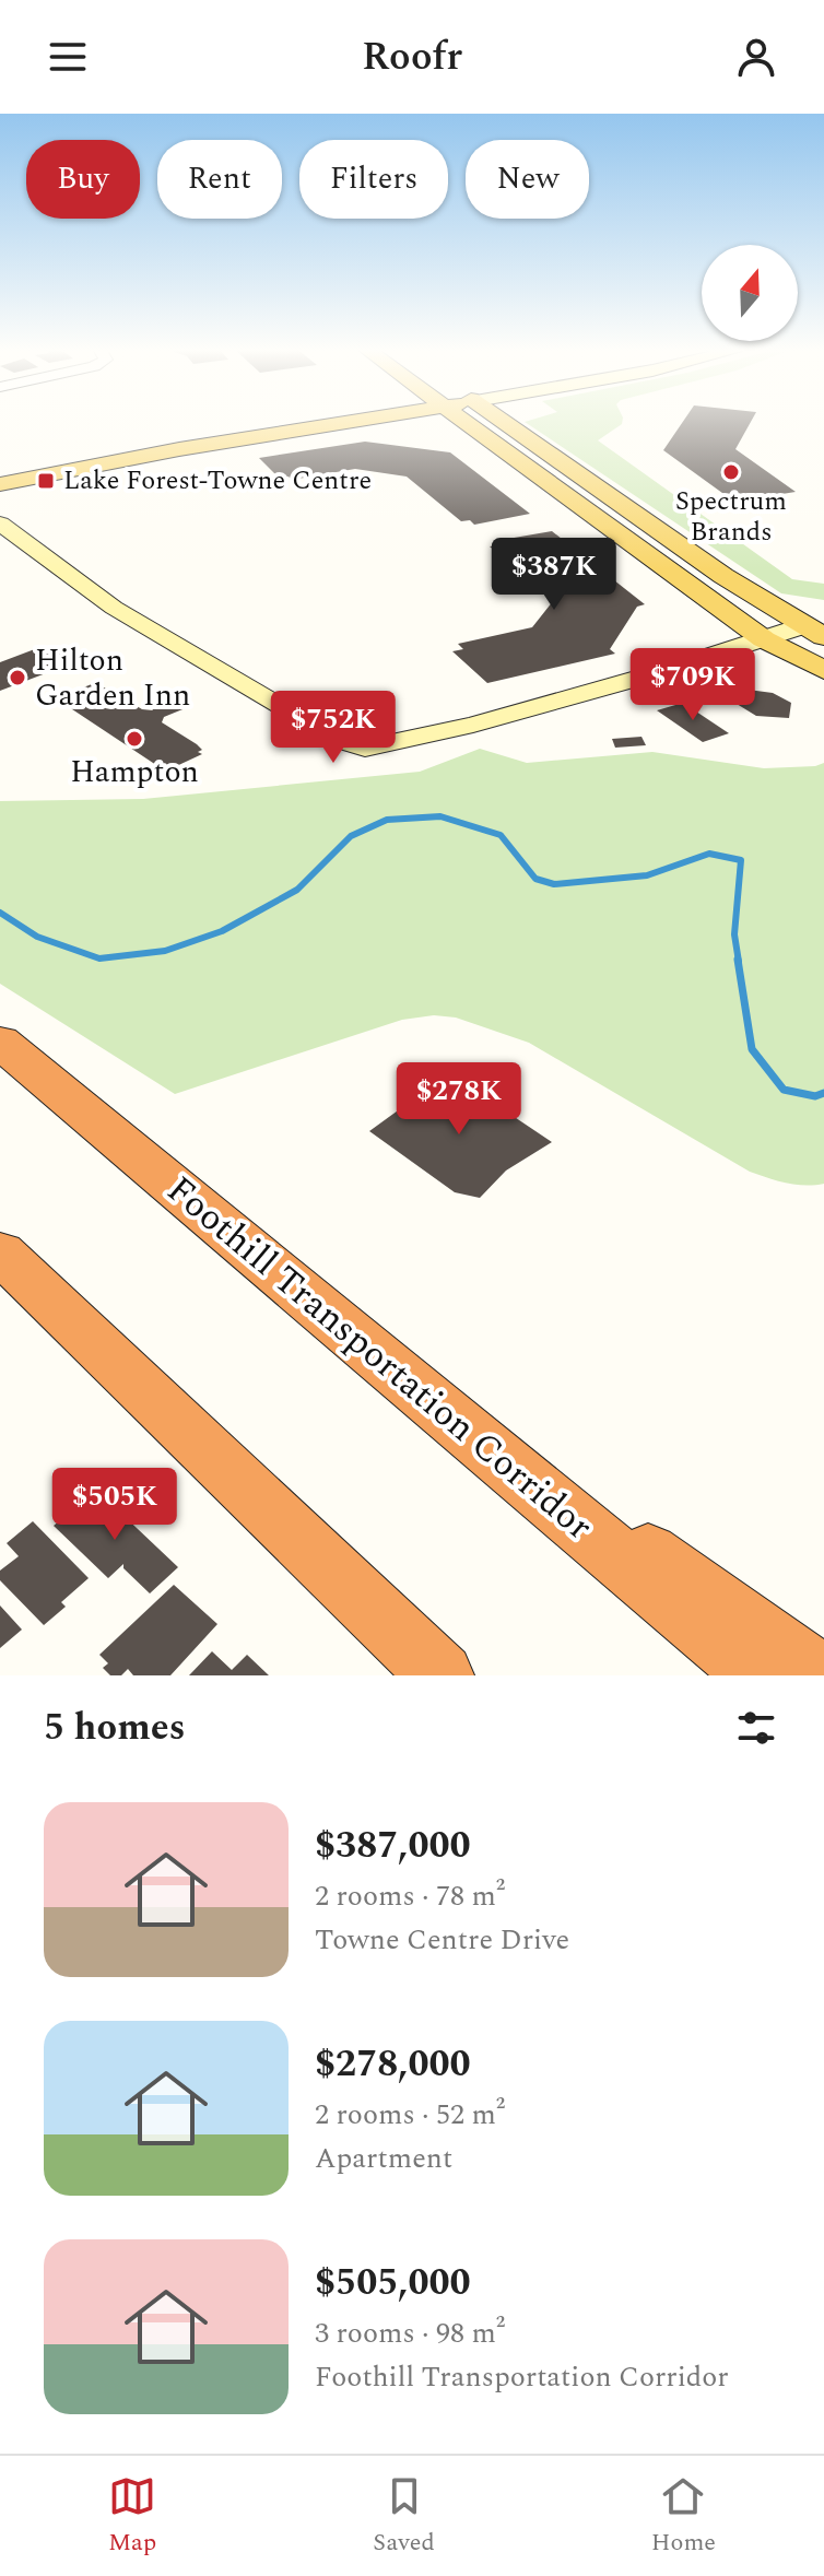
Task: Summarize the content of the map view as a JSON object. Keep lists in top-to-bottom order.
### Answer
{
  "streets": {
    "highway": ["Foothill Transportation Corridor"]
  },
  "places": {
    "other": ["Spectrum Brands", "Hilton Garden Inn", "Hampton"],
    "transit": ["Lake Forest-Towne Centre"]
  },
  "north": "top",
  "page": {
    "header": "Roofr",
    "chip": [
      "Buy",
      "Rent",
      "Filters",
      "New"
    ],
    "price": [
      "$387K",
      "$709K",
      "$752K",
      "$278K",
      "$505K"
    ],
    "heading": "5 homes",
    "list": [
      {
        "name": "$387,000",
        "note": "2 rooms · 78 m² · Towne Centre Drive"
      },
      {
        "name": "$278,000",
        "note": "2 rooms · 52 m² · Apartment"
      },
      {
        "name": "$505,000",
        "note": "3 rooms · 98 m² · Foothill Transportation Corridor"
      }
    ],
    "tabs": ["Map", "Saved", "Home"]
  }
}
